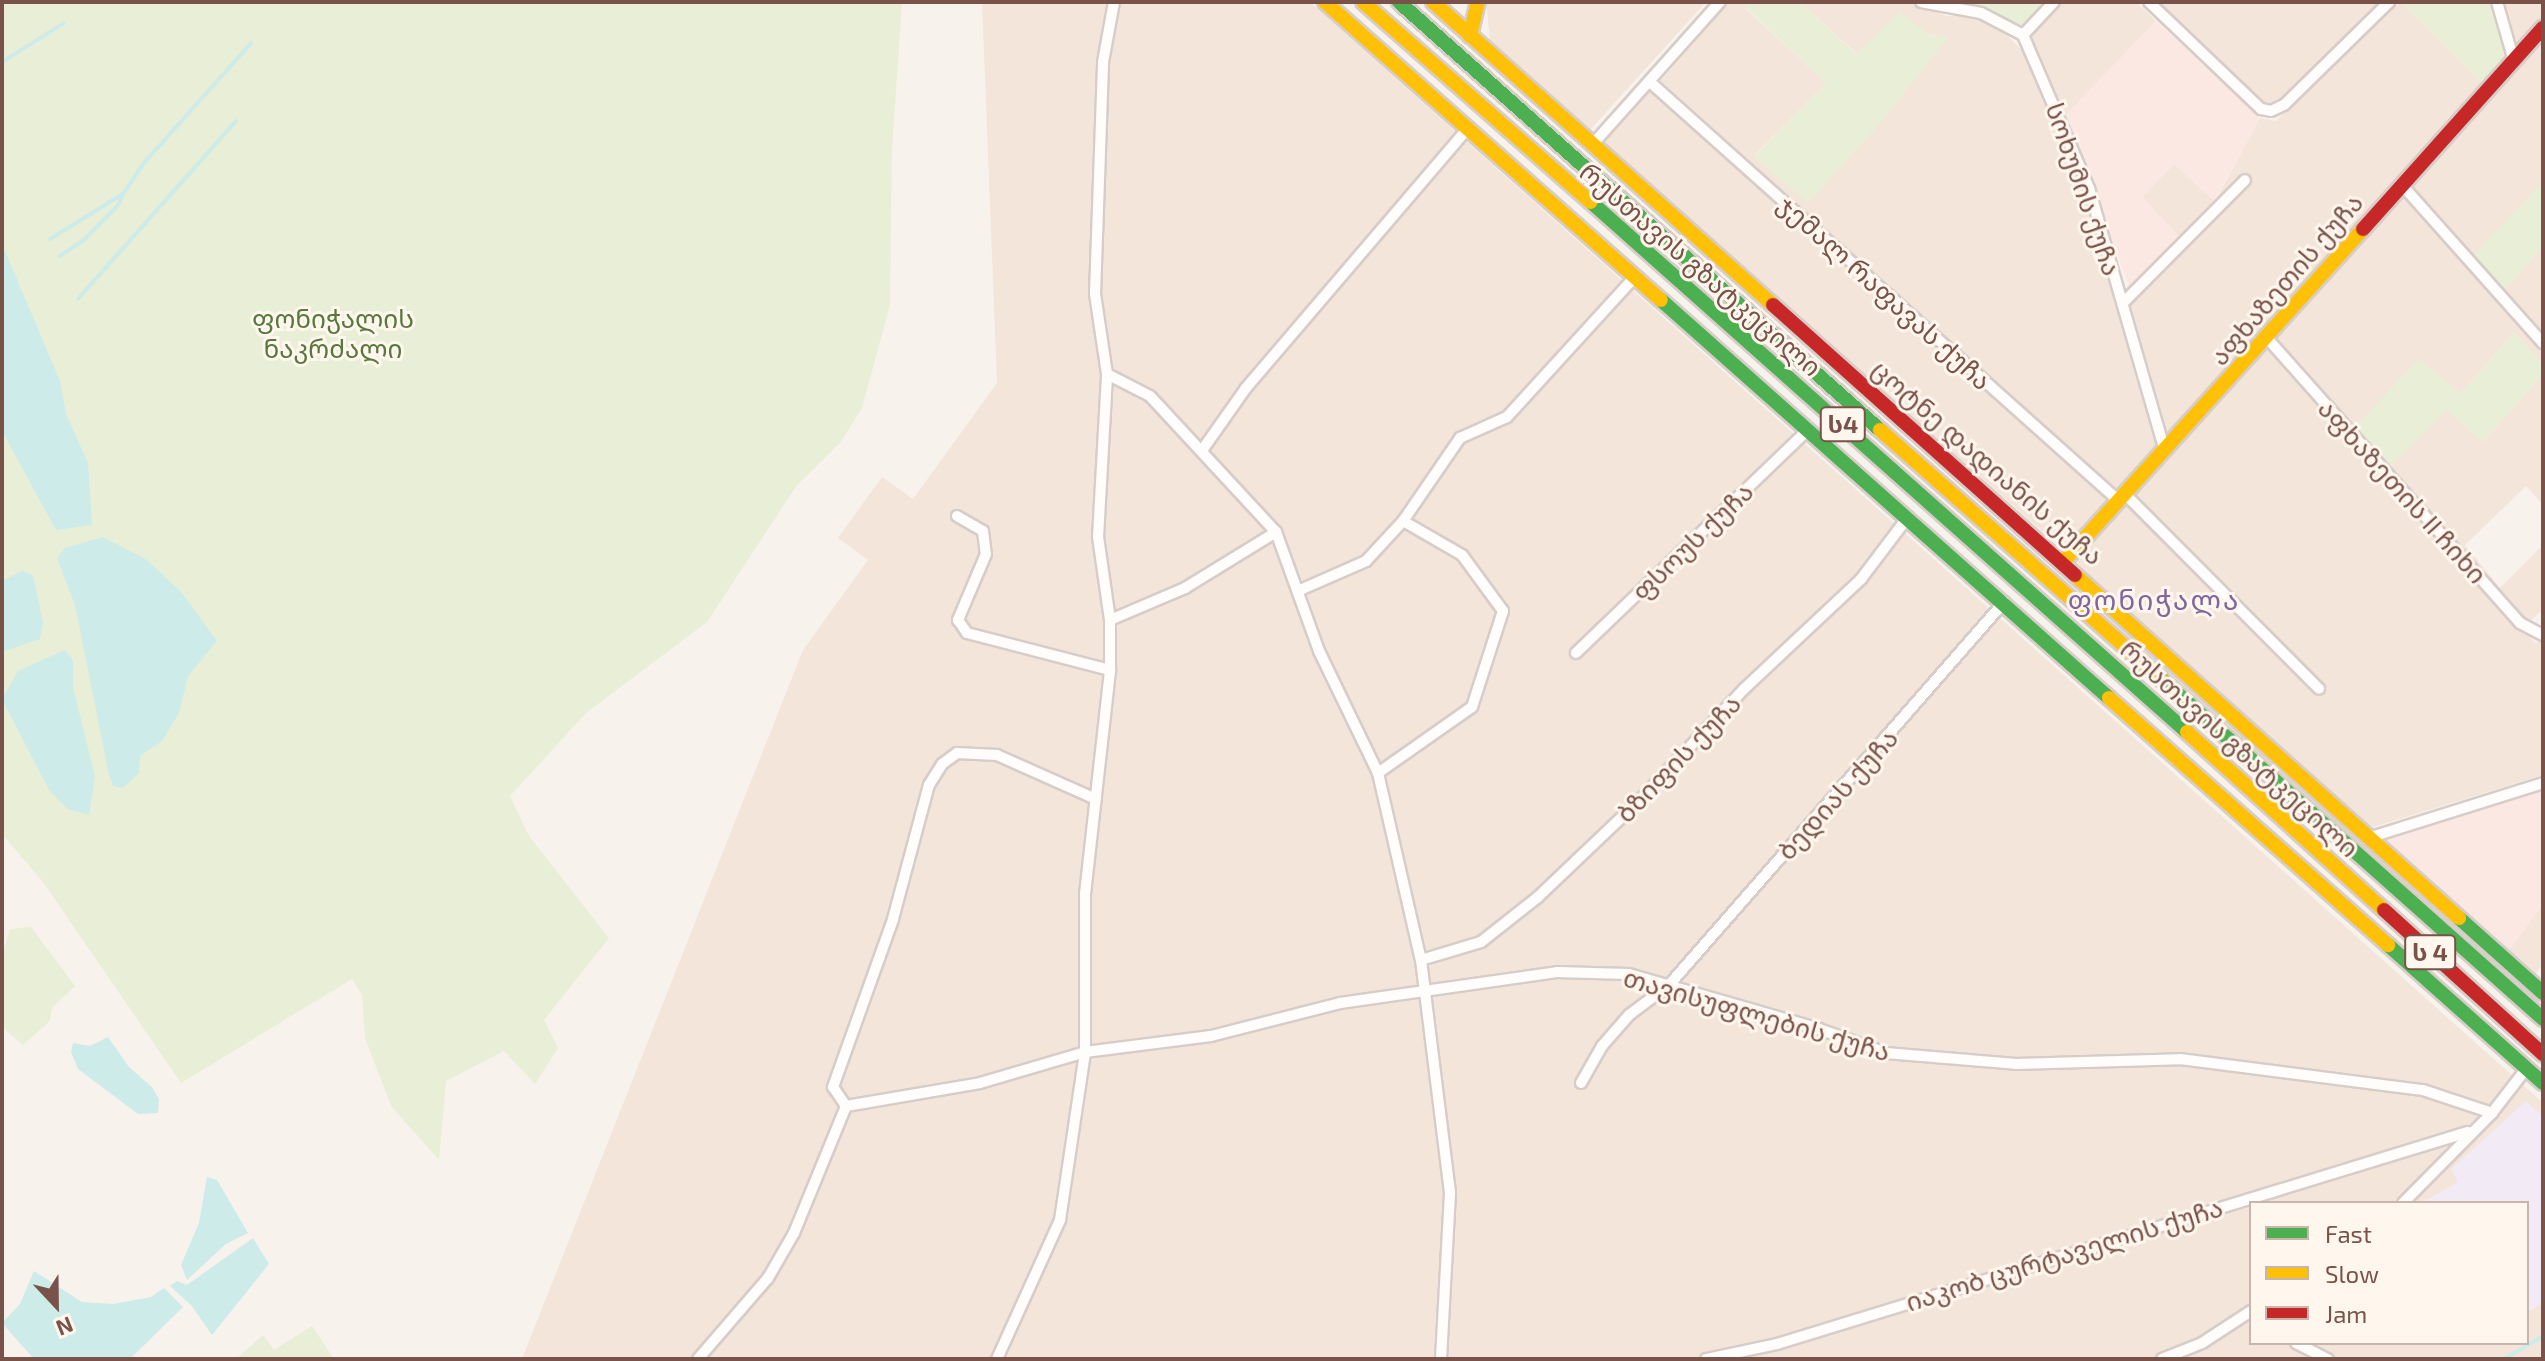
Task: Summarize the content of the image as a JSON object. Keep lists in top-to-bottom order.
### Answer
{
  "streets": {
    "main road": [
      "რუსთავის გზატკეცილი",
      "აფხაზეთის ქუჩა",
      "ს4",
      "ცოტნე დადიანის ქუჩა",
      "ს 4"
    ],
    "street": [
      "სოხუმის ქუჩა",
      "ჯემალ რაფავას ქუჩა",
      "აფხაზეთის II ჩიხი",
      "ფსოუს ქუჩა",
      "ბზიფის ქუჩა",
      "ბედიას ქუჩა",
      "თავისუფლების ქუჩა",
      "იაკობ ცურტაველის ქუჩა"
    ]
  },
  "crossings": [
    ["სოხუმის ქუჩა", "აფხაზეთის ქუჩა"],
    ["აფხაზეთის ქუჩა", "ჯემალ რაფავას ქუჩა"],
    ["აფხაზეთის ქუჩა", "ცოტნე დადიანის ქუჩა"],
    ["აფხაზეთის ქუჩა", "აფხაზეთის II ჩიხი"],
    ["ბედიას ქუჩა", "თავისუფლების ქუჩა"]
  ],
  "districts": ["ფონიჭალა"],
  "parks": ["ფონიჭალის ნაკრძალი"],
  "legend": ["Fast", "Slow", "Jam"],
  "north": "bottom"
}
